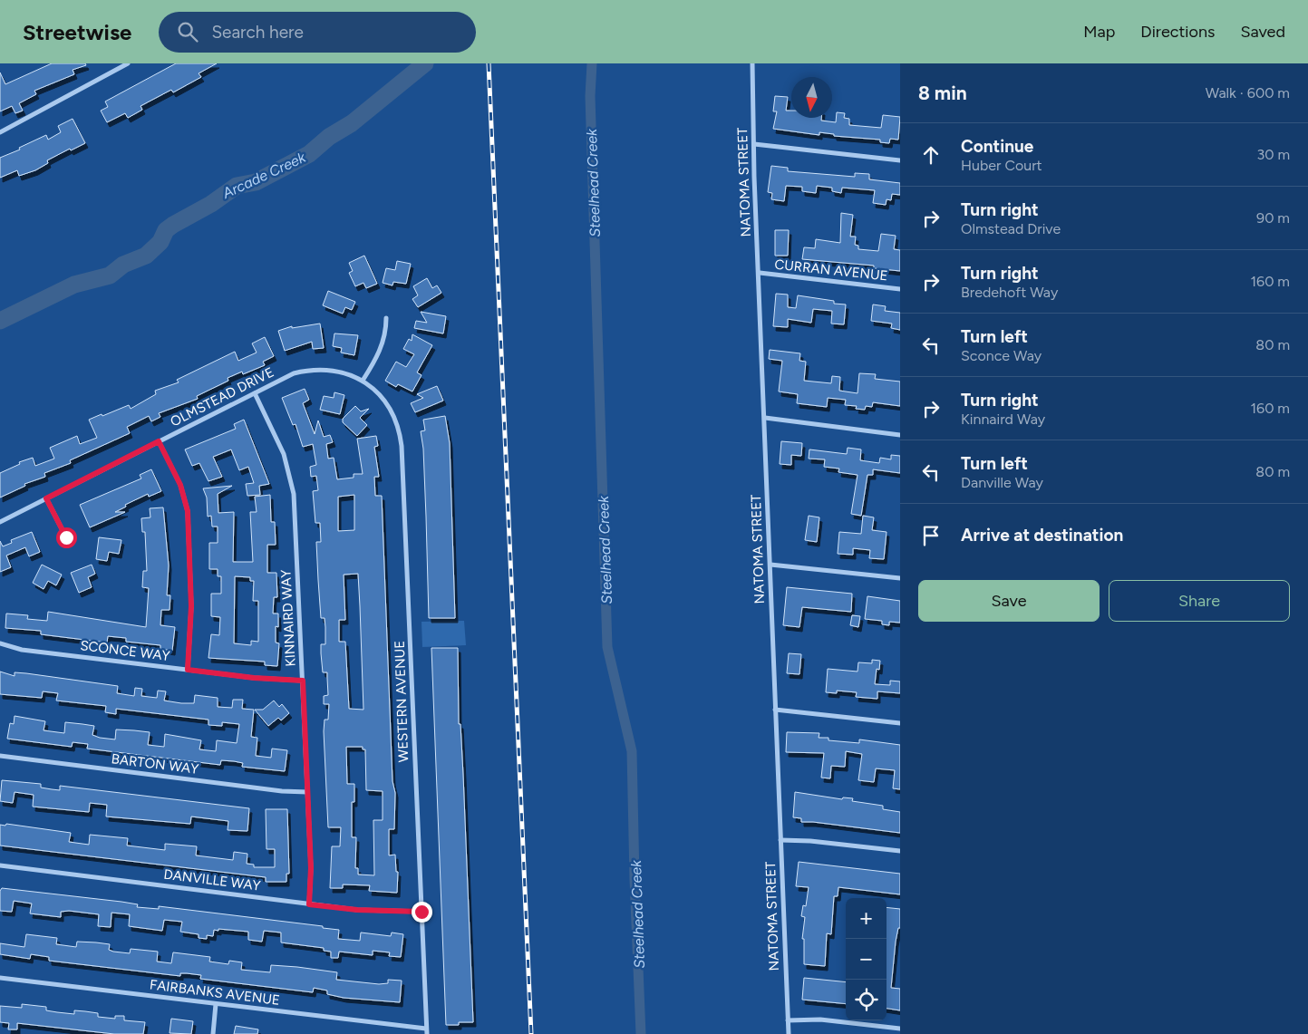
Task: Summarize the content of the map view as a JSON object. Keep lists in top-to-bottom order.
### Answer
{
  "streets": {
    "street": [
      "NATOMA STREET",
      "CURRAN AVENUE",
      "OLMSTEAD DRIVE",
      "KINNAIRD WAY",
      "SCONCE WAY",
      "WESTERN AVENUE",
      "BARTON WAY",
      "DANVILLE WAY",
      "FAIRBANKS AVENUE"
    ]
  },
  "crossings": [
    ["NATOMA STREET", "CURRAN AVENUE"],
    ["OLMSTEAD DRIVE", "KINNAIRD WAY"],
    ["OLMSTEAD DRIVE", "WESTERN AVENUE"],
    ["KINNAIRD WAY", "SCONCE WAY"],
    ["KINNAIRD WAY", "BARTON WAY"],
    ["KINNAIRD WAY", "DANVILLE WAY"],
    ["WESTERN AVENUE", "DANVILLE WAY"],
    ["WESTERN AVENUE", "FAIRBANKS AVENUE"]
  ],
  "water": ["Arcade Creek", "Steelhead Creek"],
  "north": "bottom",
  "page": {
    "header": "Streetwise",
    "search": "Search here",
    "nav": ["Map", "Directions", "Saved"],
    "heading": ["8 min", "Walk · 600 m"],
    "list": [
      ["Continue", "Huber Court", "30 m"],
      ["Turn right", "Olmstead Drive", "90 m"],
      ["Turn right", "Bredehoft Way", "160 m"],
      ["Turn left", "Sconce Way", "80 m"],
      ["Turn right", "Kinnaird Way", "160 m"],
      ["Turn left", "Danville Way", "80 m"],
      "Arrive at destination"
    ],
    "buttons": ["Save", "Share"],
    "map_buttons": ["+", "−"]
  }
}
